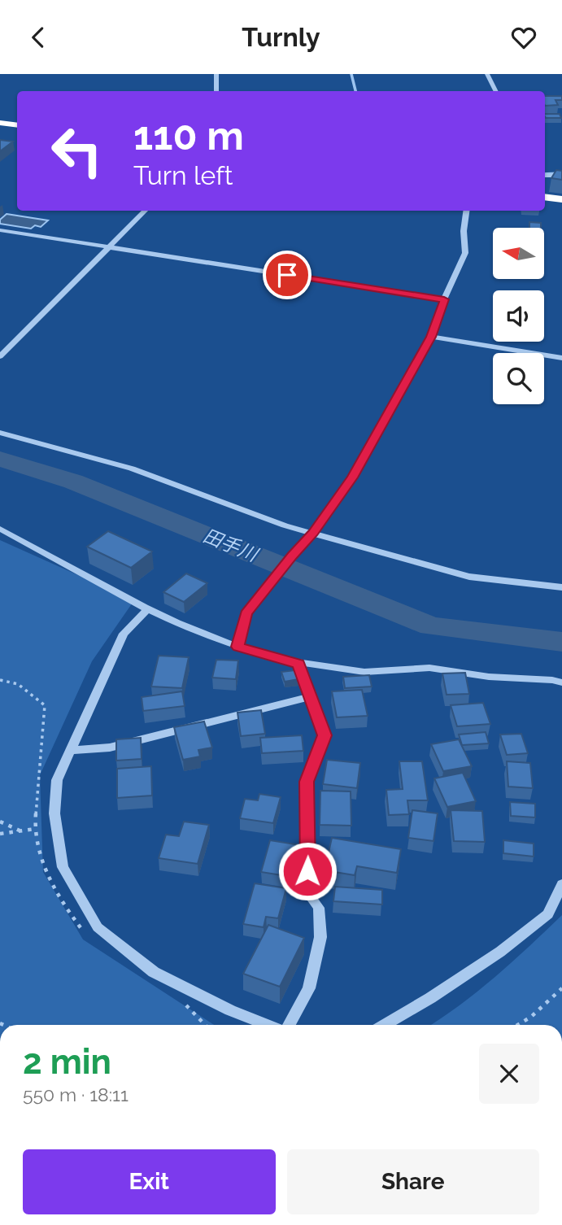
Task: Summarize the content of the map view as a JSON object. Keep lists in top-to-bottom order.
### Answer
{
  "water": ["田手川"],
  "north": "left",
  "page": {
    "header": "Turnly",
    "turn": ["110 m", "Turn left"],
    "heading": ["2 min", "550 m · 18:11"],
    "buttons": ["Exit", "Share"]
  }
}
